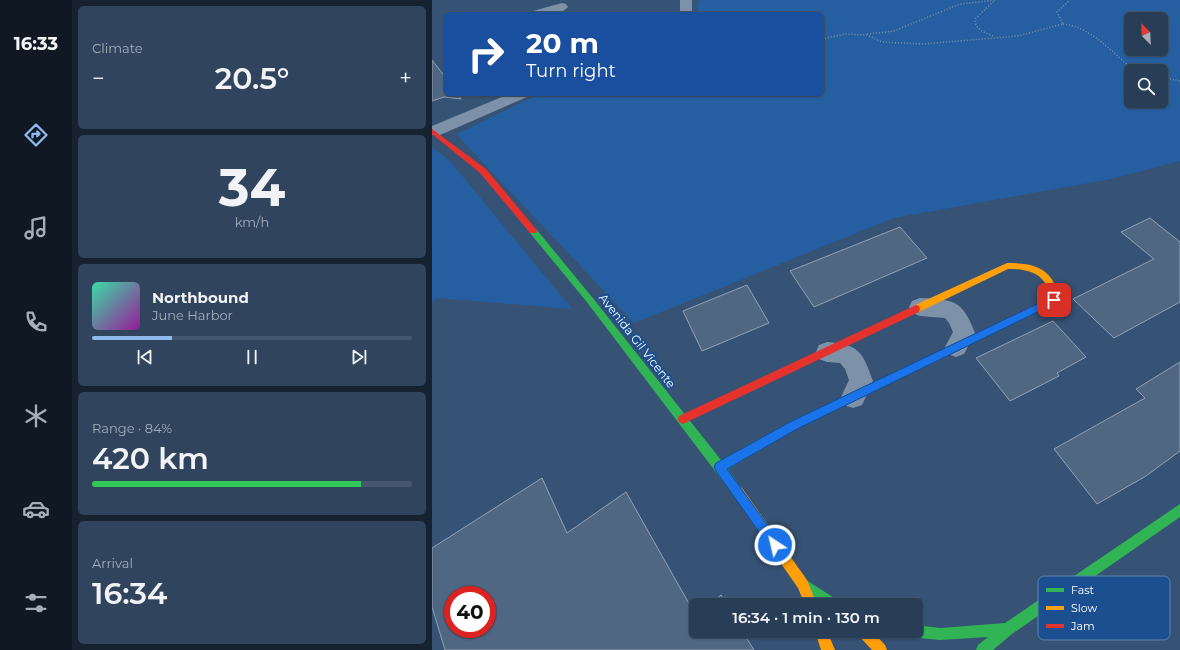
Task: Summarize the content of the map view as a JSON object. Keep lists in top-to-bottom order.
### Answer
{
  "streets": {
    "street": ["Avenida Gil Vicente"]
  },
  "legend": ["Fast", "Slow", "Jam"],
  "north": "top left",
  "page": {
    "tabs": "16:33",
    "tile": [
      "Climate",
      ["34", "km/h"],
      ["Range · 84%", "420 km"],
      ["Arrival", "16:34"]
    ],
    "turn": ["20 m", "Turn right"],
    "heat": ["−", "20.5°", "+"],
    "song": ["Northbound", "June Harbor"],
    "limit": "40",
    "trip": "16:34 · 1 min · 130 m"
  }
}
